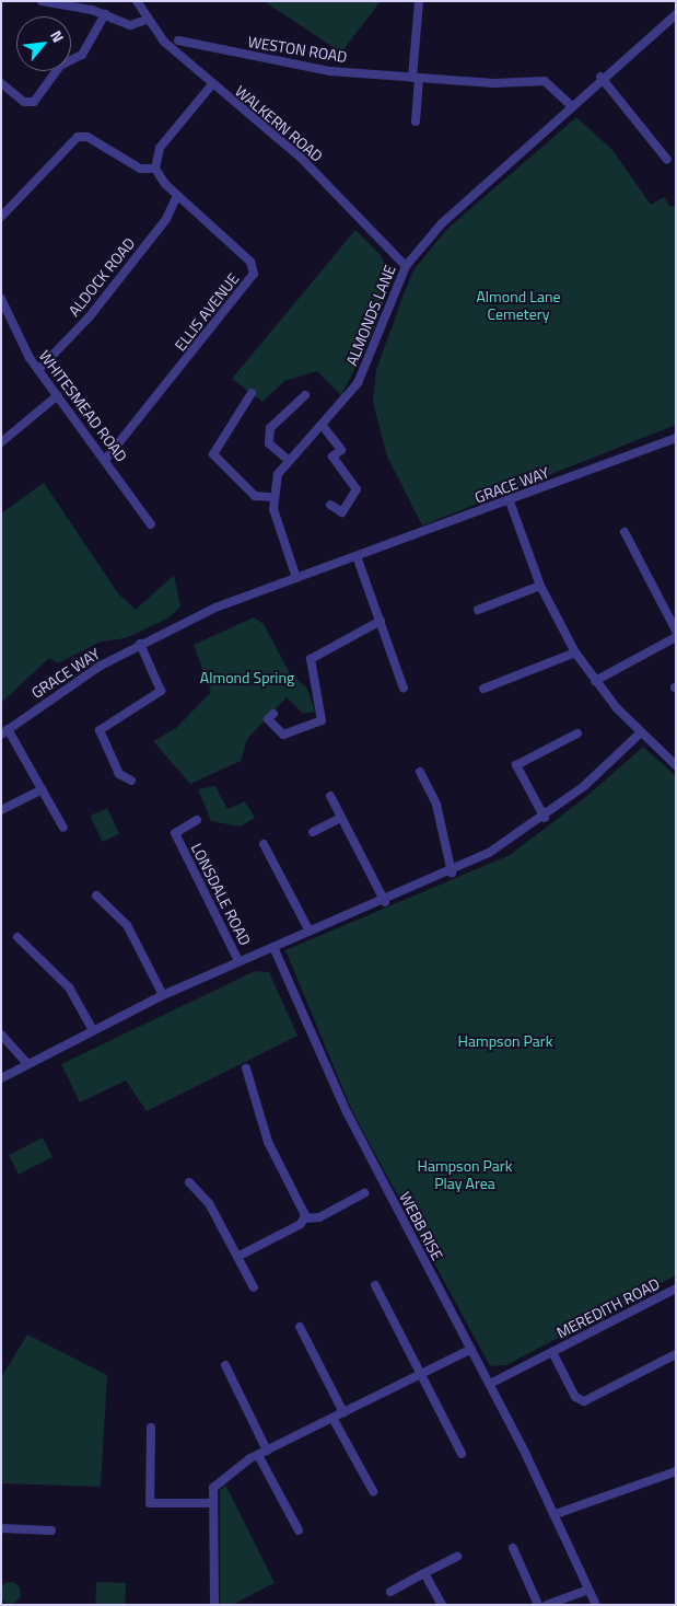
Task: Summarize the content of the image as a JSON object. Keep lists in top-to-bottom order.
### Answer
{
  "streets": {
    "street": [
      "WESTON ROAD",
      "WALKERN ROAD",
      "ALDOCK ROAD",
      "ELLIS AVENUE",
      "ALMONDS LANE",
      "WHITESMEAD ROAD",
      "GRACE WAY",
      "LONSDALE ROAD",
      "WEBB RISE",
      "MEREDITH ROAD"
    ]
  },
  "crossings": [
    ["WESTON ROAD", "ALMONDS LANE"],
    ["WALKERN ROAD", "ALMONDS LANE"],
    ["ALDOCK ROAD", "ELLIS AVENUE"],
    ["ALDOCK ROAD", "WHITESMEAD ROAD"],
    ["ELLIS AVENUE", "WHITESMEAD ROAD"],
    ["LONSDALE ROAD", "WEBB RISE"],
    ["WEBB RISE", "MEREDITH ROAD"]
  ],
  "parks": [
    "Almond Lane Cemetery",
    "Almond Spring",
    "Hampson Park",
    "Hampson Park Play Area"
  ],
  "north": "top right"
}
